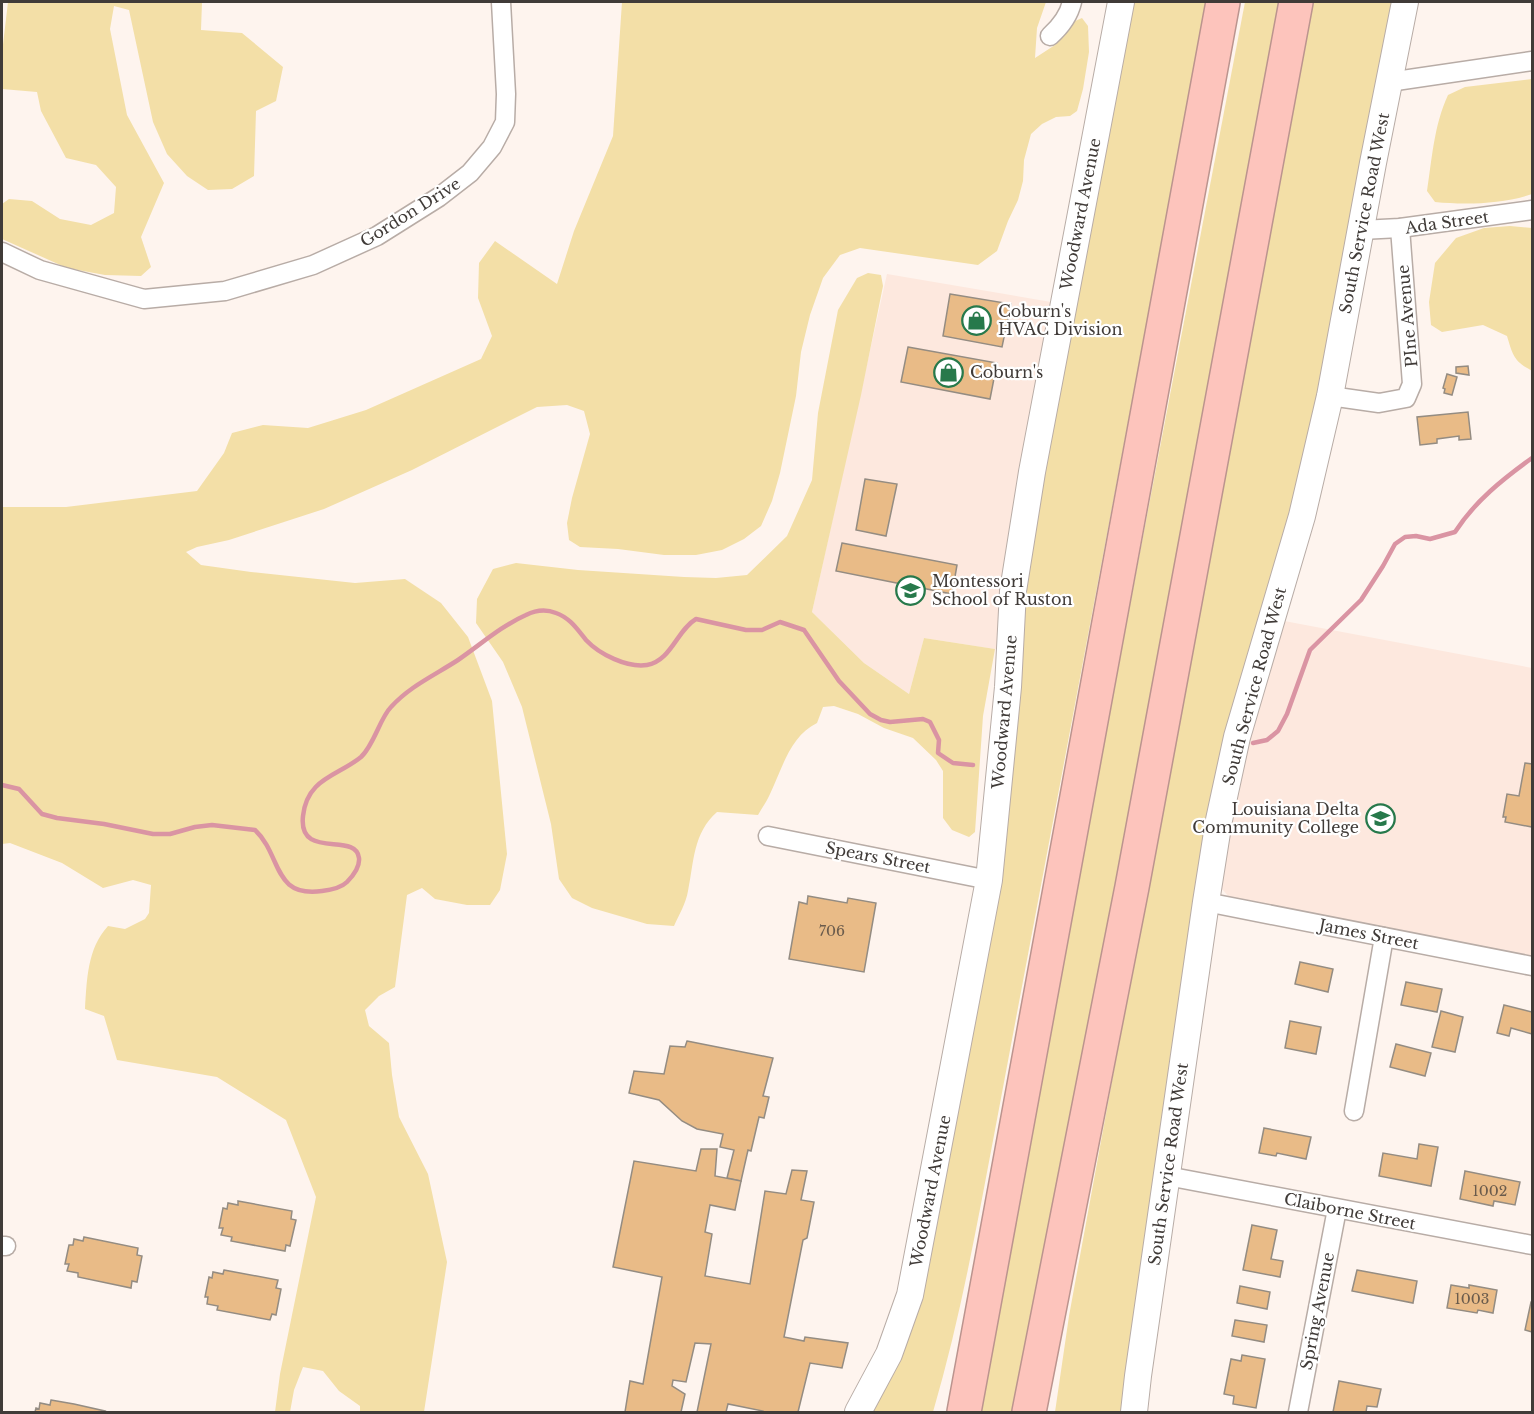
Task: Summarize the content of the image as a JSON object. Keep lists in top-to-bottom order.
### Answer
{
  "streets": {
    "main road": ["South Service Road West", "Woodward Avenue"],
    "street": [
      "Gordon Drive",
      "Ada Street",
      "PIne Avenue",
      "Spears Street",
      "James Street",
      "Claiborne Street",
      "Spring Avenue"
    ]
  },
  "crossings": [
    ["South Service Road West", "Ada Street"],
    ["South Service Road West", "PIne Avenue"],
    ["South Service Road West", "James Street"],
    ["South Service Road West", "Claiborne Street"],
    ["Woodward Avenue", "Spears Street"],
    ["Ada Street", "PIne Avenue"],
    ["Claiborne Street", "Spring Avenue"]
  ],
  "places": {
    "shop": ["Coburn's HVAC Division", "Coburn's"],
    "school or university": ["Montessori School of Ruston", "Louisiana Delta Community College"]
  },
  "house_numbers": ["706", "1002", "1003"]
}
